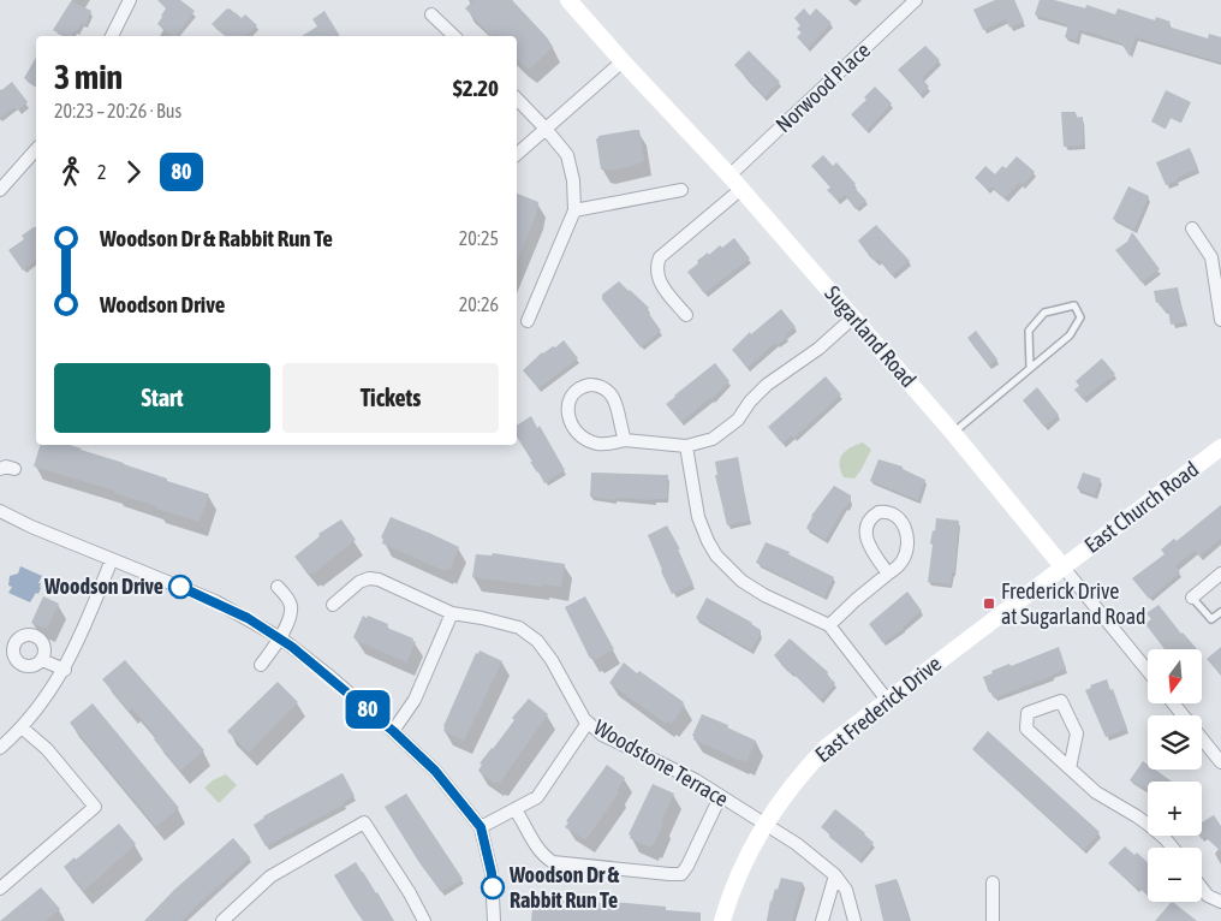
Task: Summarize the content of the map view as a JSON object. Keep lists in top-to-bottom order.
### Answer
{
  "streets": {
    "street": [
      "Norwood Place",
      "Sugarland Road",
      "East Church Road",
      "East Frederick Drive",
      "Woodstone Terrace"
    ]
  },
  "crossings": [
    ["Norwood Place", "Sugarland Road"],
    ["Sugarland Road", "East Church Road"],
    ["Sugarland Road", "East Frederick Drive"],
    ["East Church Road", "East Frederick Drive"],
    ["East Frederick Drive", "Woodstone Terrace"]
  ],
  "places": {
    "other": ["Woodson Drive", "Woodson Dr & Rabbit Run Te"],
    "transit": ["Frederick Drive at Sugarland Road"]
  },
  "lines": ["bus line 80"],
  "north": "bottom",
  "page": {
    "on_map": "80",
    "heading": ["3 min", "20:23 – 20:26 · Bus", "$2.20"],
    "legs": ["2", "80"],
    "list": [
      {
        "name": "Woodson Dr & Rabbit Run Te",
        "value": "20:25"
      },
      {
        "name": "Woodson Drive",
        "value": "20:26"
      }
    ],
    "buttons": ["Start", "Tickets"],
    "map_buttons": ["+", "−"]
  }
}
